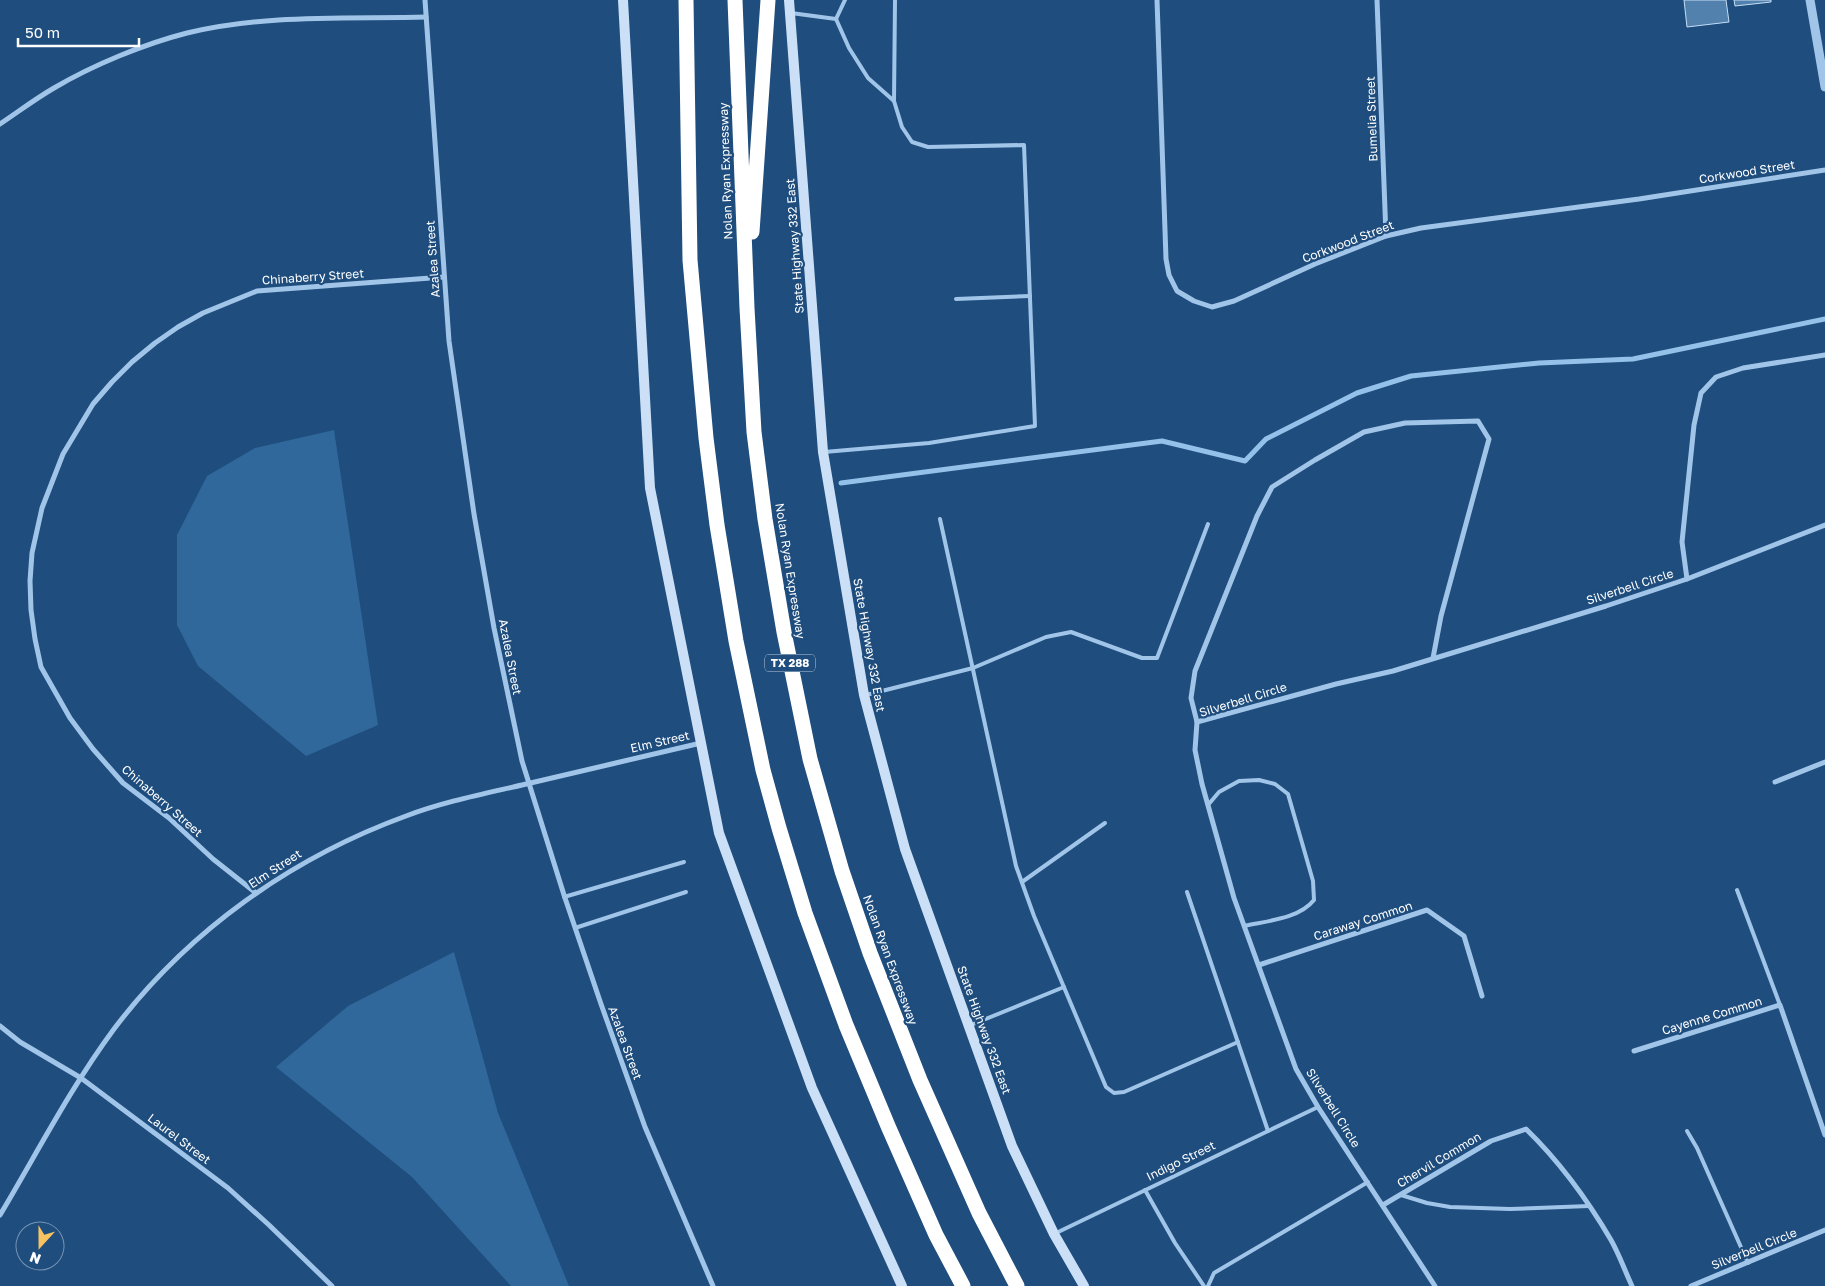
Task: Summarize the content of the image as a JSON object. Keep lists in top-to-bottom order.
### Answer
{
  "streets": {
    "highway": ["Nolan Ryan Expressway", "TX 288"],
    "main road": ["State Highway 332 East"],
    "street": [
      "Bumelia Street",
      "Corkwood Street",
      "Azalea Street",
      "Chinaberry Street",
      "Silverbell Circle",
      "Elm Street",
      "Caraway Common",
      "Cayenne Common",
      "Laurel Street",
      "Chervil Common"
    ],
    "lane": ["Indigo Street"]
  },
  "crossings": [
    ["Bumelia Street", "Corkwood Street"],
    ["State Highway 332 East", "Indigo Street"],
    ["Azalea Street", "Chinaberry Street"],
    ["Azalea Street", "Elm Street"],
    ["Chinaberry Street", "Elm Street"],
    ["Silverbell Circle", "Caraway Common"],
    ["Silverbell Circle", "Chervil Common"],
    ["Silverbell Circle", "Indigo Street"],
    ["Elm Street", "Laurel Street"]
  ],
  "scale_bar": "50 m",
  "north": "bottom"
}
